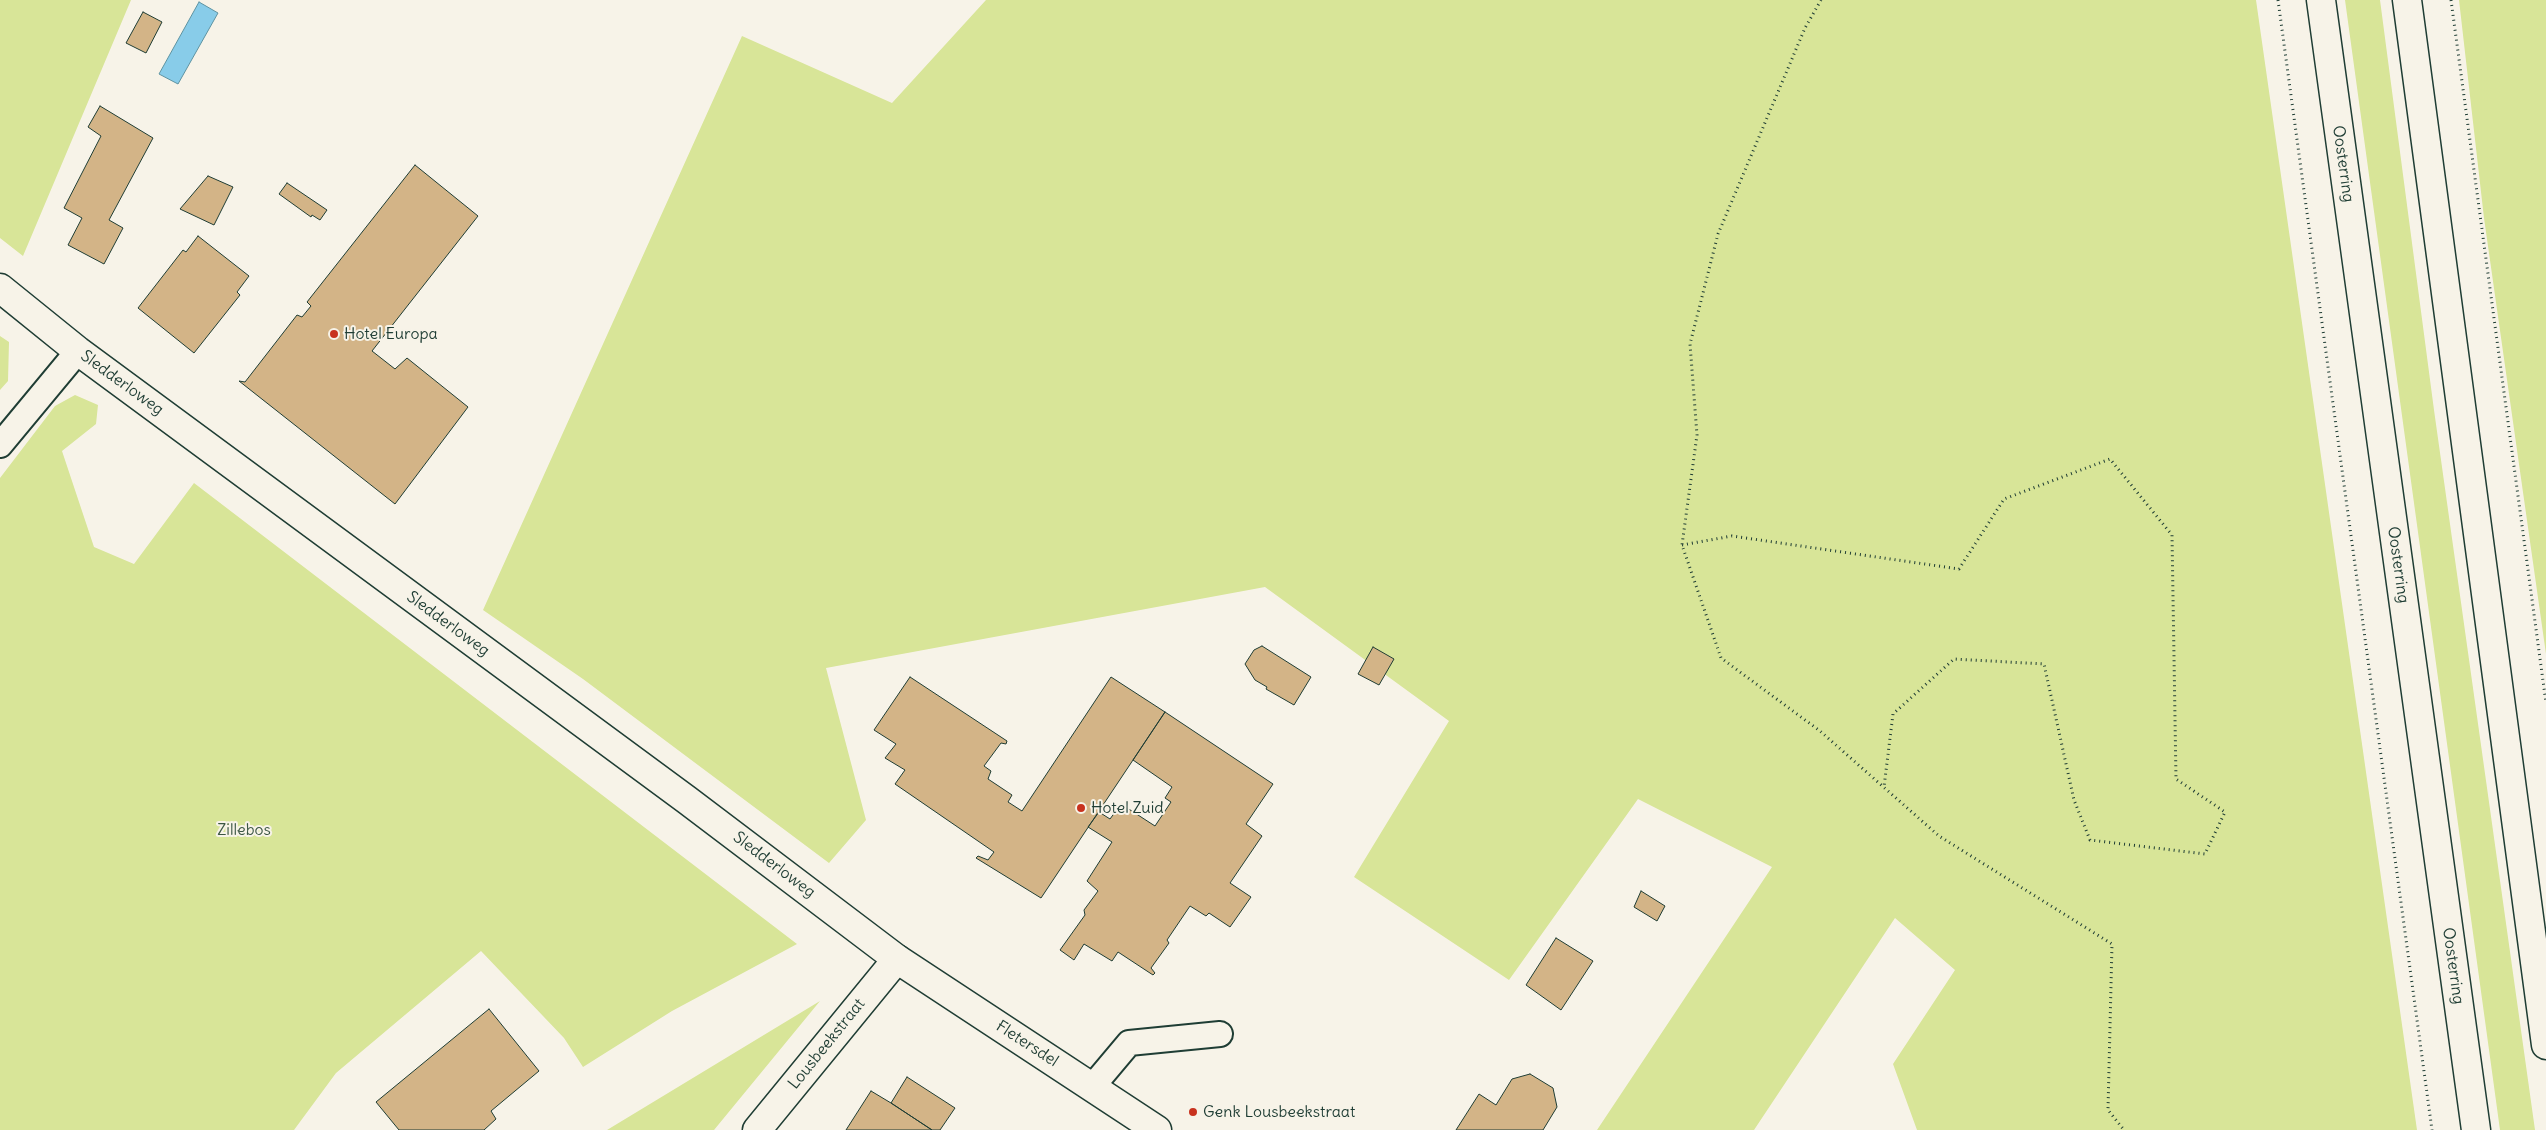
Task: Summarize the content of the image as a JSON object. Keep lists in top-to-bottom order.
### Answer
{
  "streets": {
    "main road": [
      "Oosterring",
      "Sledderloweg",
      "Lousbeekstraat",
      "Fletersdel"
    ]
  },
  "crossings": [
    ["Sledderloweg", "Lousbeekstraat"],
    ["Sledderloweg", "Fletersdel"],
    ["Lousbeekstraat", "Fletersdel"]
  ],
  "parks": ["Zillebos"],
  "places": ["Hotel Europa", "Hotel Zuid", "Genk Lousbeekstraat"]
}
